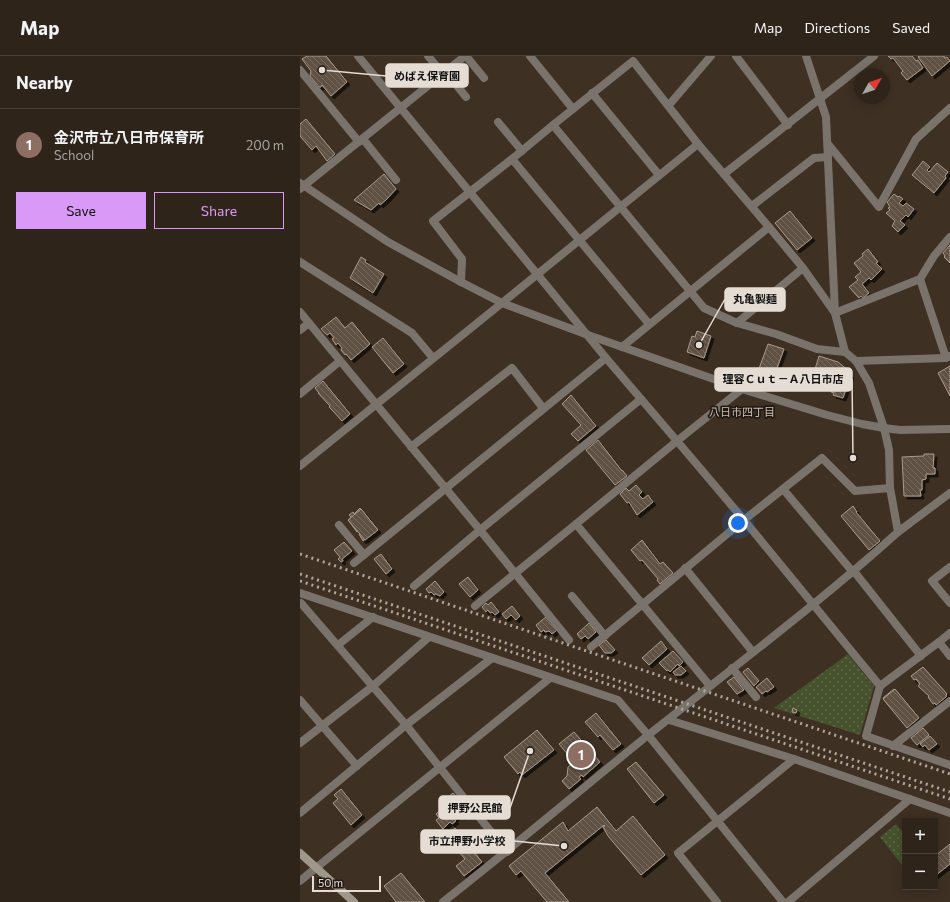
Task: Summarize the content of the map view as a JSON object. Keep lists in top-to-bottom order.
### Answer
{
  "districts": ["八日市四丁目"],
  "places": [
    "めばえ保育園",
    "丸亀製麺",
    "理容Ｃｕｔ－Ａ八日市店",
    "押野公民館",
    "市立押野小学校"
  ],
  "scale_bar": "50 m",
  "north": "top right",
  "page": {
    "header": "Map",
    "nav": ["Map", "Directions", "Saved"],
    "heading": "Nearby",
    "list": [
      {
        "mark": "1",
        "name": "金沢市立八日市保育所",
        "note": "School",
        "value": "200 m"
      }
    ],
    "buttons": ["Save", "Share"],
    "pins": "1",
    "map_buttons": ["+", "−"],
    "scale": "50 m"
  }
}
